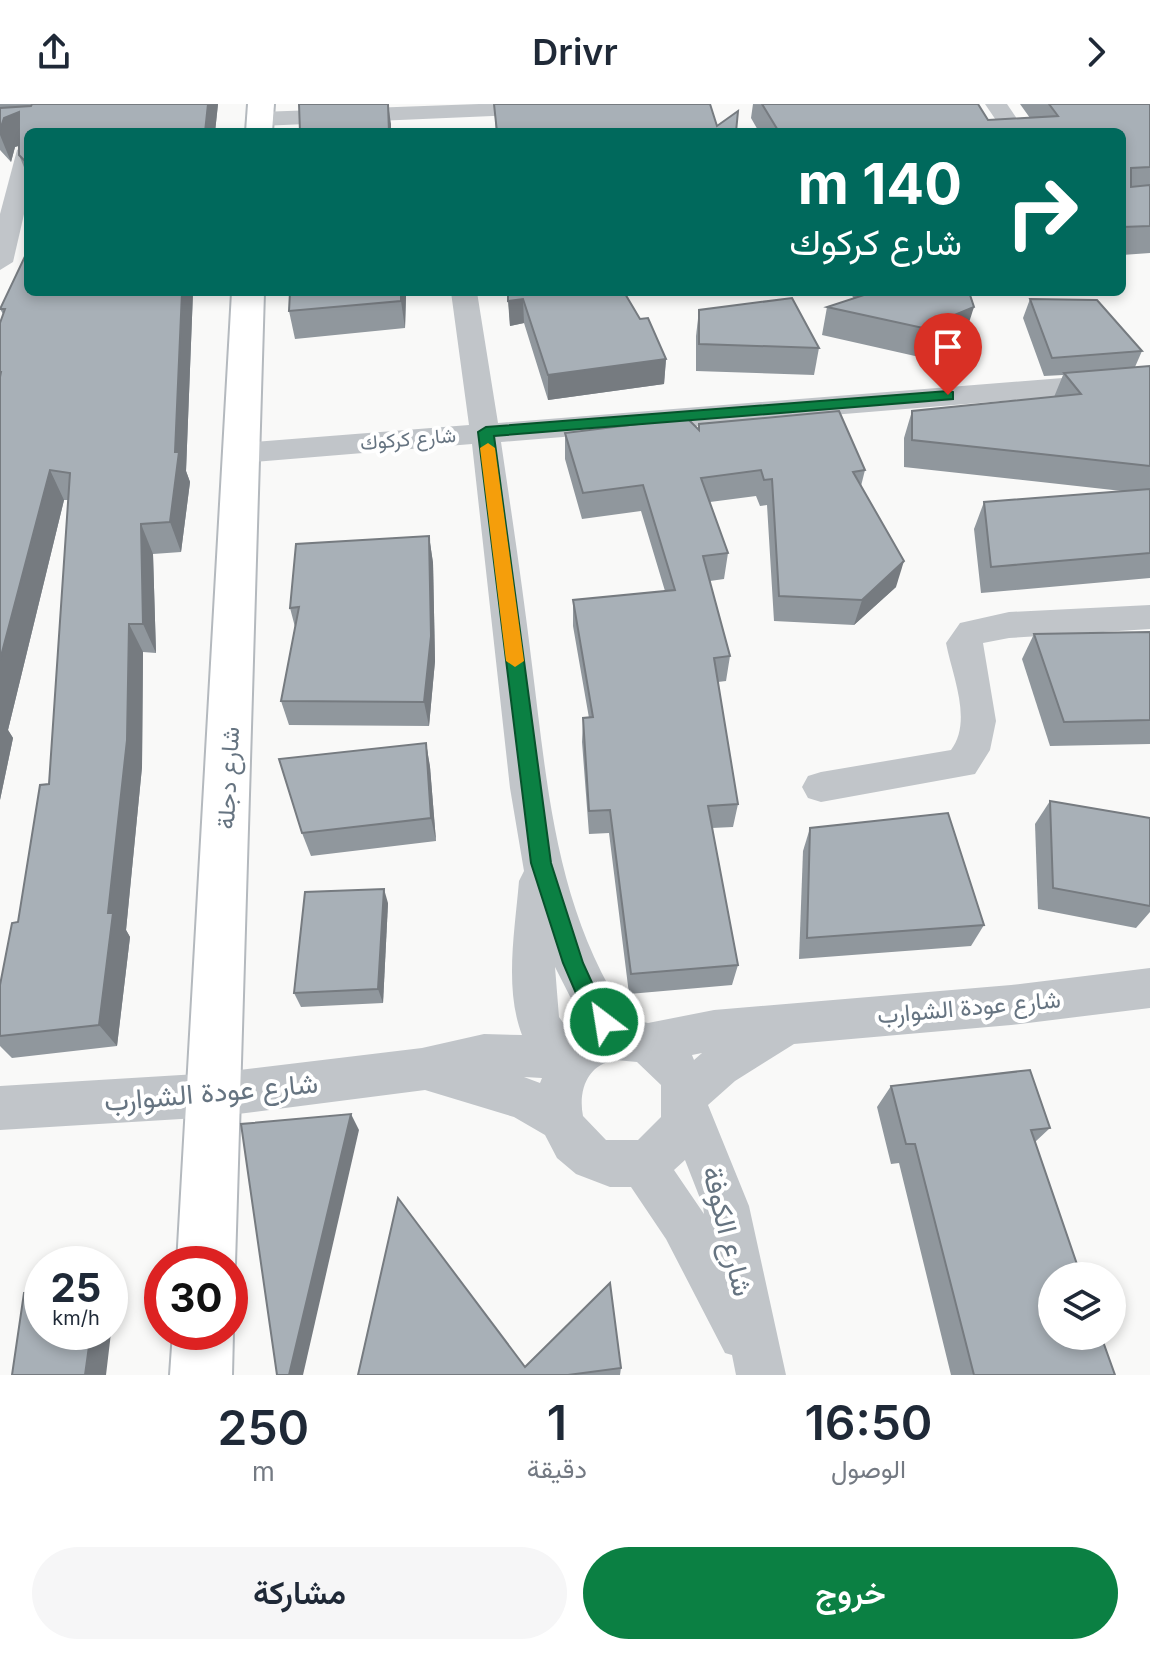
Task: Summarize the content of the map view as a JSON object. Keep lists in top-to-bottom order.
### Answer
{
  "streets": {
    "street": [
      "شارع كركوك",
      "شارع دجلة",
      "شارع عودة الشوارب",
      "شارع الكوفة"
    ]
  },
  "crossings": [
    ["شارع كركوك", "شارع دجلة"],
    ["شارع دجلة", "شارع عودة الشوارب"],
    ["شارع عودة الشوارب", "شارع الكوفة"]
  ],
  "page": {
    "header": "Drivr",
    "turn": ["140 m", "شارع كركوك"],
    "speed": "25 km/h",
    "limit": "30",
    "eta": [
      "16:50",
      "الوصول",
      "1",
      "دقيقة",
      "250",
      "m"
    ],
    "buttons": ["خروج", "مشاركة"]
  }
}
